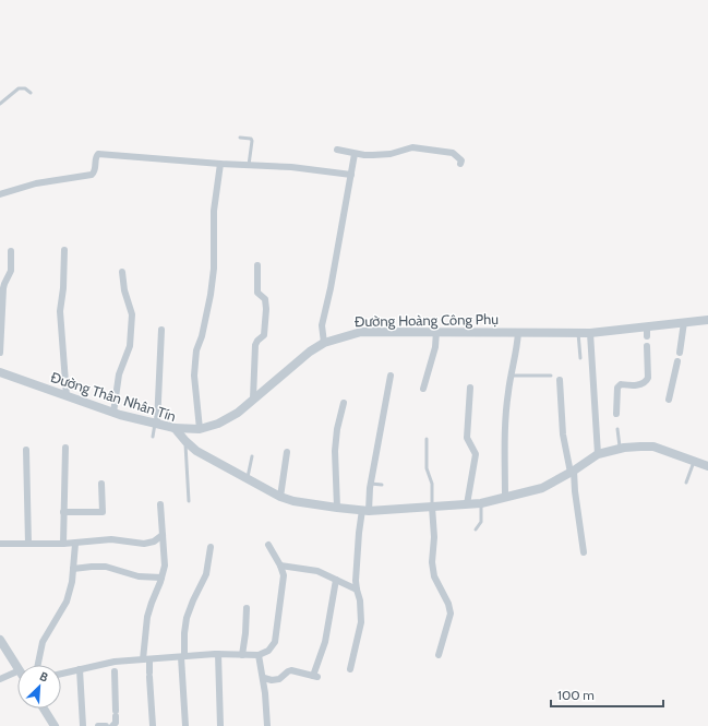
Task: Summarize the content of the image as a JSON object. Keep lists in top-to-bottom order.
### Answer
{
  "streets": {
    "street": ["Đường Hoàng Công Phụ", "Đường Thân Nhân Tín"]
  },
  "crossings": [
    ["Đường Hoàng Công Phụ", "Đường Thân Nhân Tín"]
  ],
  "scale_bar": "100 m",
  "north": "top right"
}
